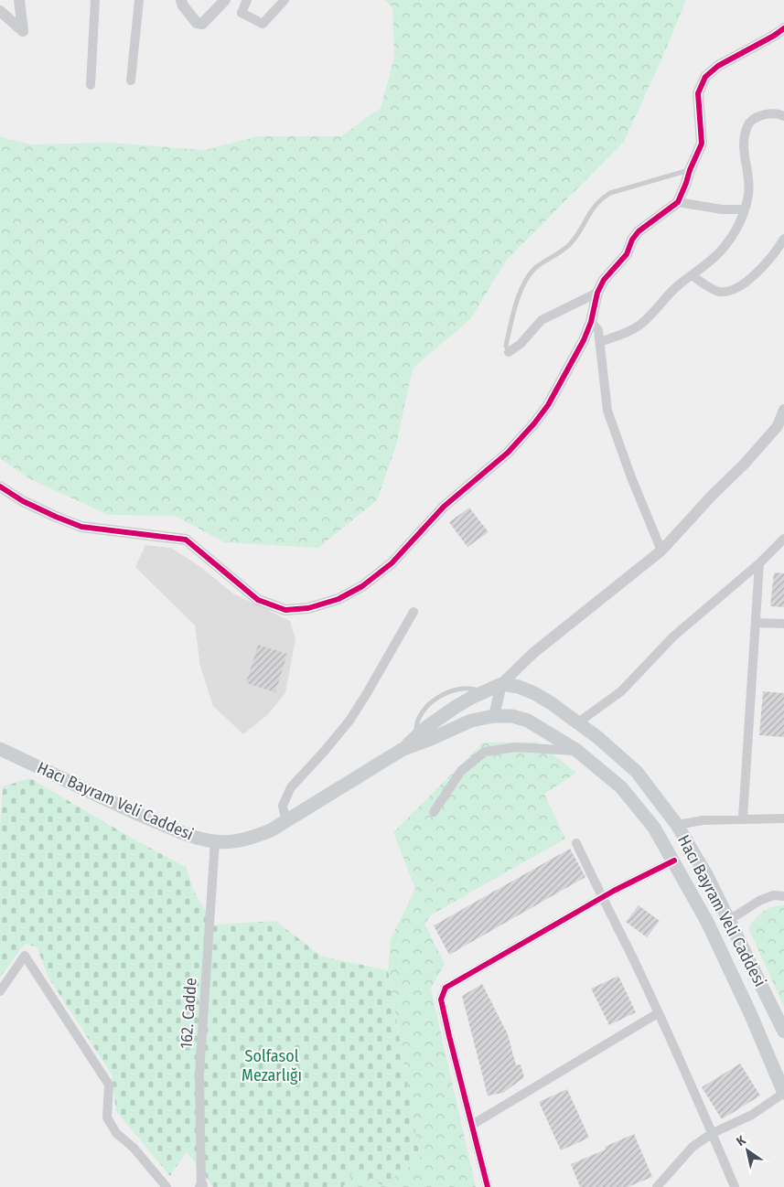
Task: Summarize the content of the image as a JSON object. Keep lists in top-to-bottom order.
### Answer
{
  "streets": {
    "main road": ["Hacı Bayram Veli Caddesi"],
    "street": ["162. Cadde"]
  },
  "crossings": [
    ["Hacı Bayram Veli Caddesi", "162. Cadde"]
  ],
  "parks": ["Solfasol Mezarlığı"],
  "north": "top left"
}
